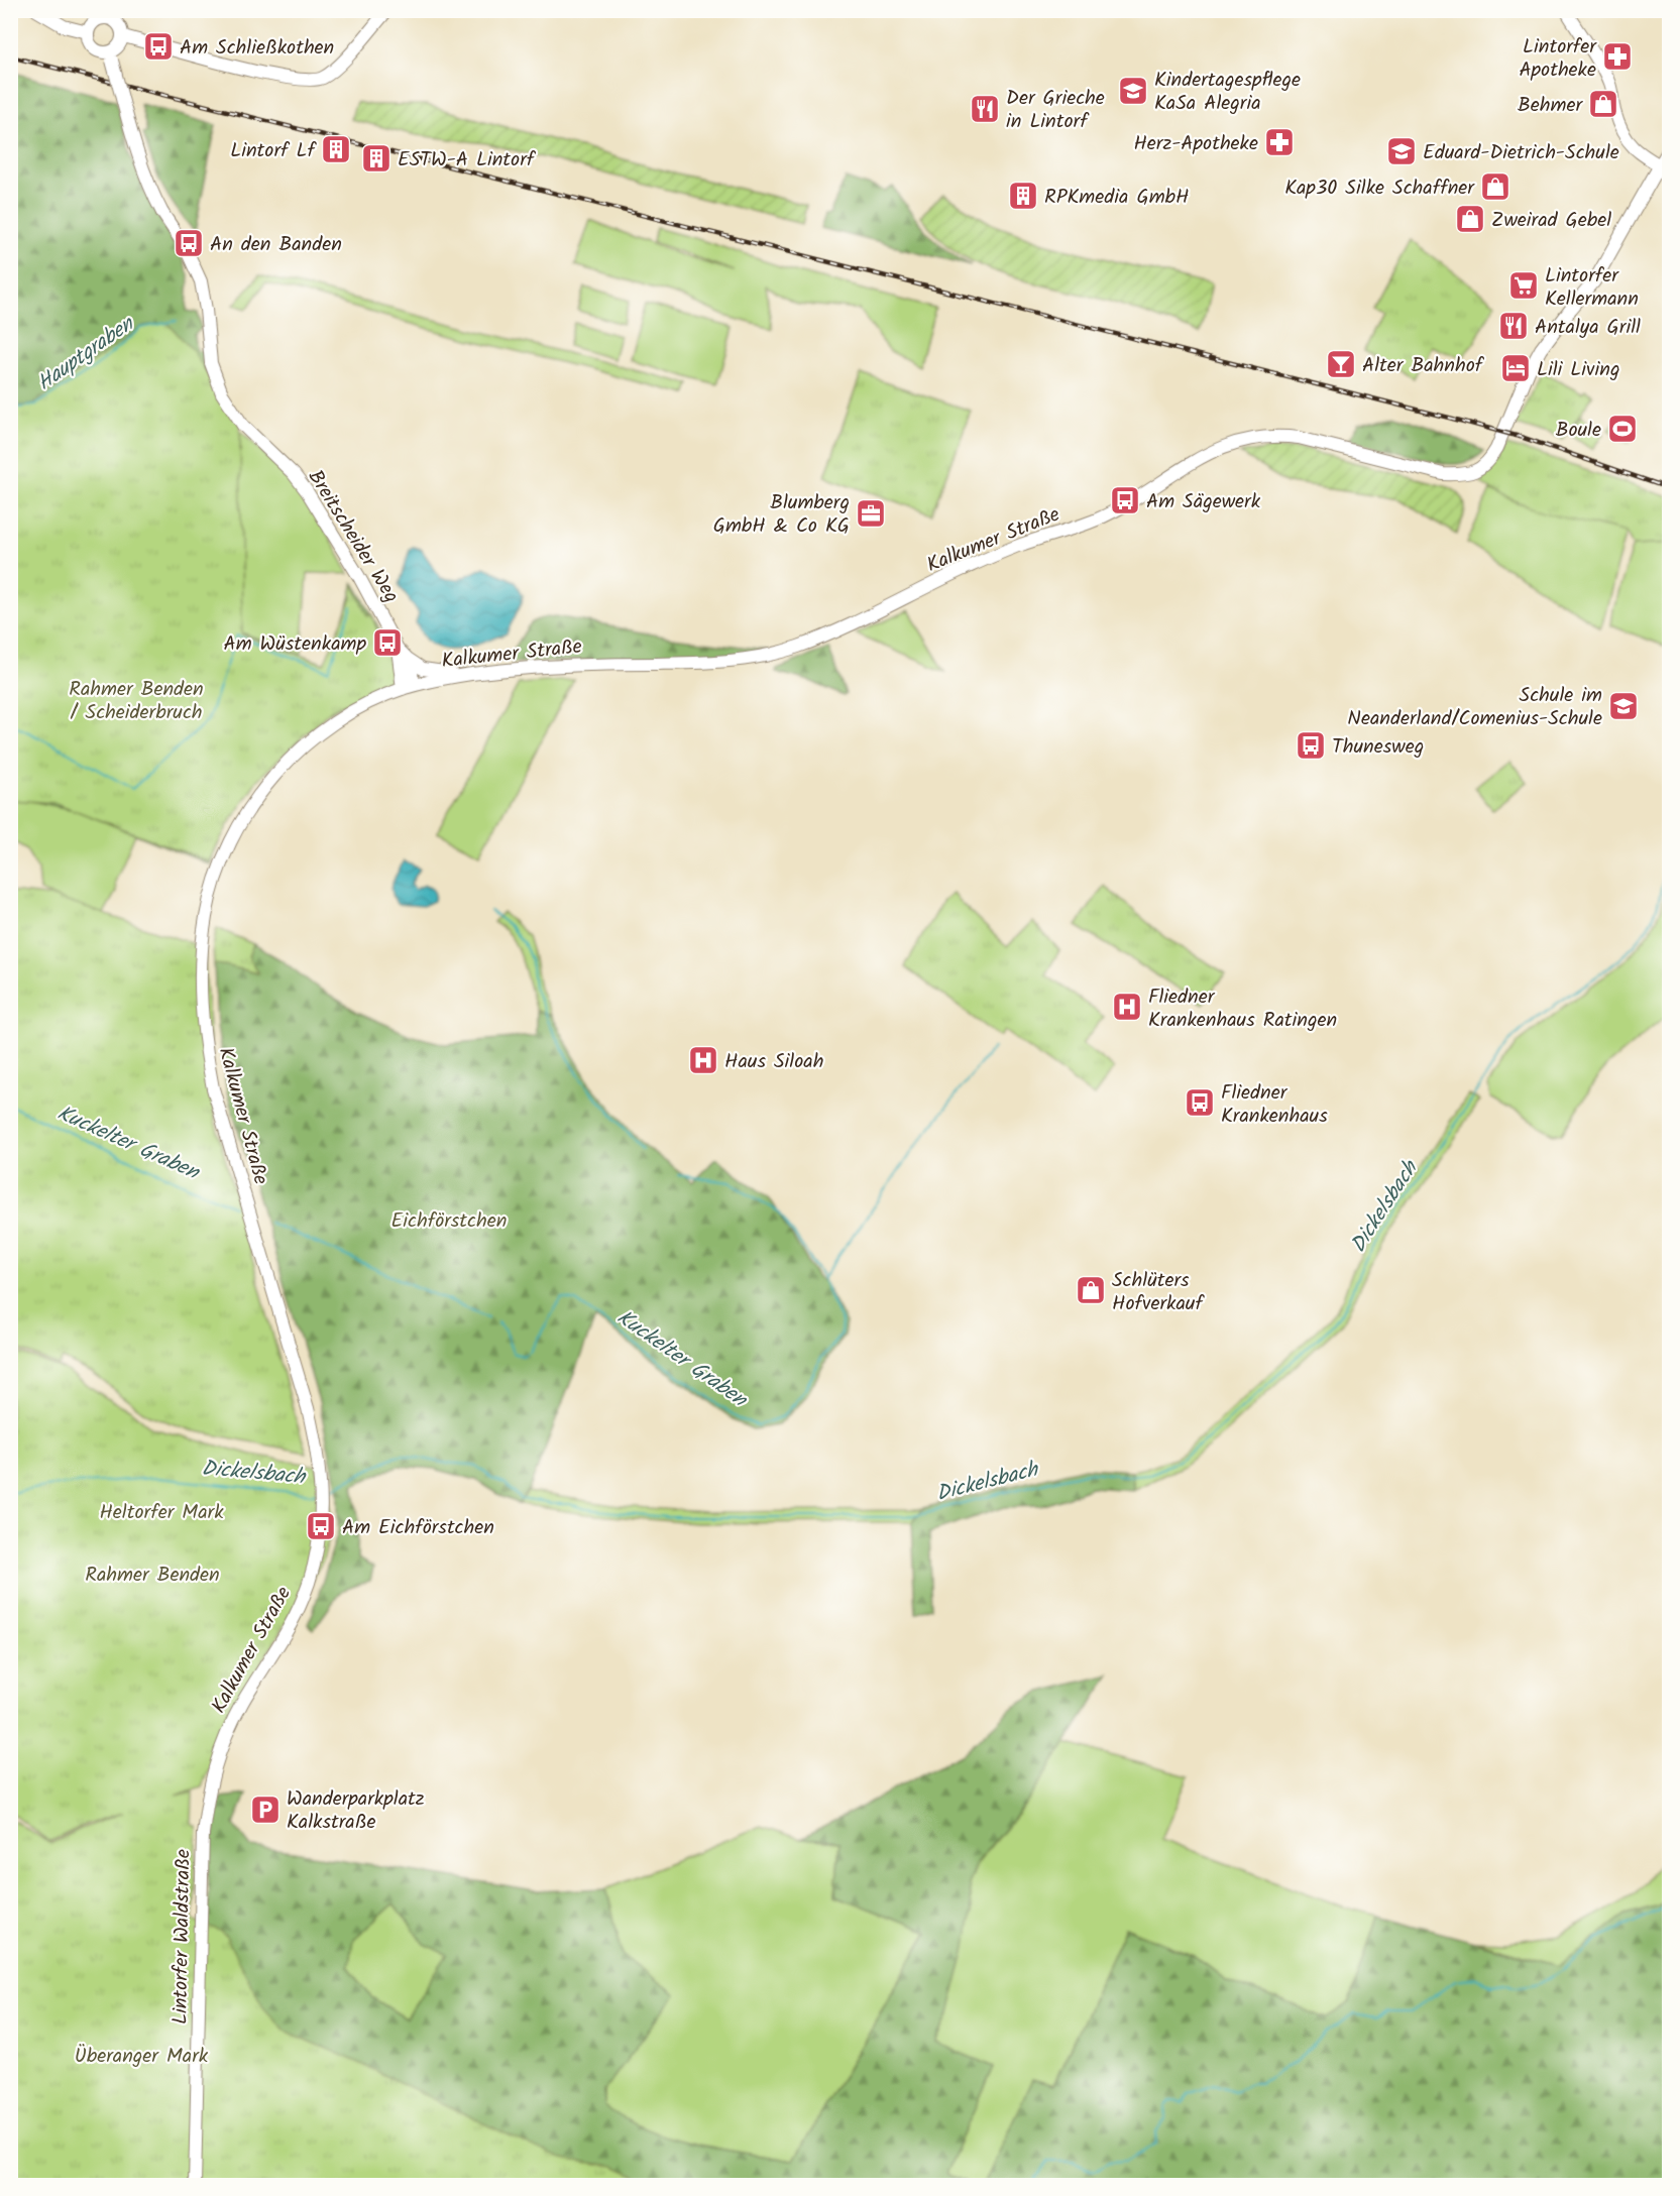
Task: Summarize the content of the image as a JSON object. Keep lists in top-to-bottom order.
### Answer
{
  "streets": {
    "main road": ["Breitscheider Weg", "Kalkumer Straße", "Lintorfer Waldstraße"]
  },
  "crossings": [
    ["Breitscheider Weg", "Kalkumer Straße"],
    ["Kalkumer Straße", "Lintorfer Waldstraße"]
  ],
  "water": ["Hauptgraben", "Kuckelter Graben", "Dickelsbach"],
  "parks": [
    "Rahmer Benden / Scheiderbruch",
    "Eichförstchen",
    "Heltorfer Mark",
    "Rahmer Benden",
    "Überanger Mark"
  ],
  "places": {
    "bus stop": [
      "Am Schließkothen",
      "An den Banden",
      "Am Sägewerk",
      "Am Wüstenkamp",
      "Thunesweg",
      "Fliedner Krankenhaus",
      "Am Eichförstchen"
    ],
    "pharmacy": ["Lintorfer Apotheke", "Herz-Apotheke"],
    "school or university": ["Kindertagespflege KaSa Alegria", "Eduard-Dietrich-Schule", "Schule im Neanderland/Comenius-Schule"],
    "shop": [
      "Behmer",
      "Kap30 Silke Schaffner",
      "Zweirad Gebel",
      "Schlüters Hofverkauf"
    ],
    "restaurant": ["Der Grieche in Lintorf", "Antalya Grill"],
    "building": ["Lintorf Lf", "ESTW-A Lintorf", "RPKmedia GmbH"],
    "supermarket": ["Lintorfer Kellermann"],
    "bar": ["Alter Bahnhof"],
    "hotel": ["Lili Living"],
    "sports": ["Boule"],
    "office": ["Blumberg GmbH & Co KG"],
    "hospital": ["Fliedner Krankenhaus Ratingen", "Haus Siloah"],
    "parking": ["Wanderparkplatz Kalkstraße"]
  }
}
